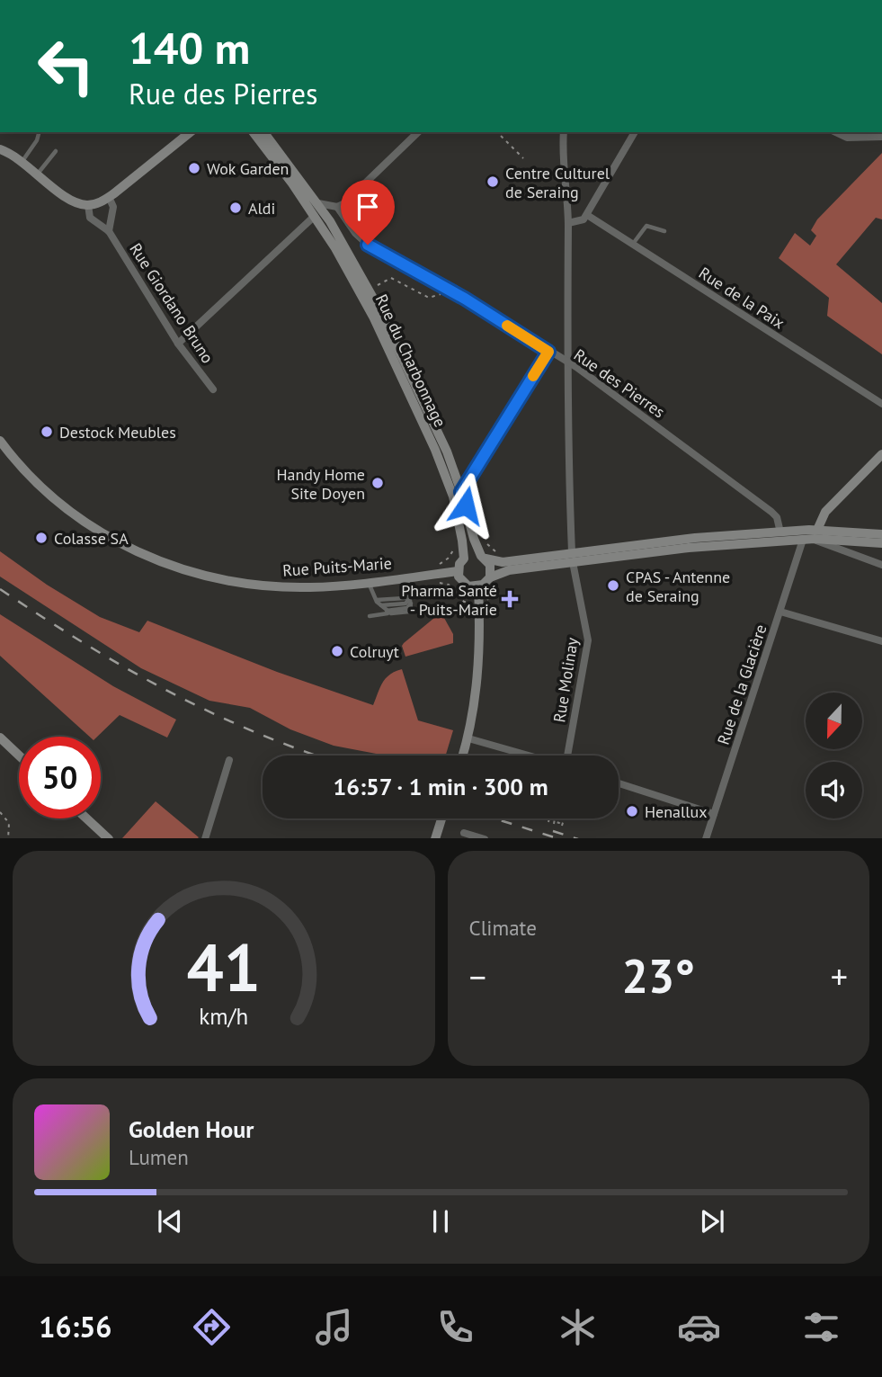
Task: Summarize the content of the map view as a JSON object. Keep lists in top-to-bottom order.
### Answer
{
  "streets": {
    "main road": ["Rue du Charbonnage", "Rue Puits-Marie"],
    "street": [
      "Rue de la Paix",
      "Rue Giordano Bruno",
      "Rue des Pierres",
      "Rue Molinay",
      "Rue de la Glacière"
    ]
  },
  "crossings": [
    ["Rue du Charbonnage", "Rue Puits-Marie"],
    ["Rue des Pierres", "Rue Molinay"]
  ],
  "places": {
    "other": [
      "Wok Garden",
      "Centre Culturel de Seraing",
      "Aldi",
      "Destock Meubles",
      "Handy Home Site Doyen",
      "Colasse SA",
      "CPAS - Antenne de Seraing",
      "Colruyt",
      "Henallux"
    ],
    "health": ["Pharma Santé - Puits-Marie"]
  },
  "north": "bottom",
  "page": {
    "turn": ["140 m", "Rue des Pierres"],
    "limit": "50",
    "trip": "16:57 · 1 min · 300 m",
    "tile": "Climate",
    "heat": ["−", "23°", "+"],
    "song": ["Golden Hour", "Lumen"],
    "tabs": "16:56",
    "gauge": ["41", "km/h"]
  }
}
